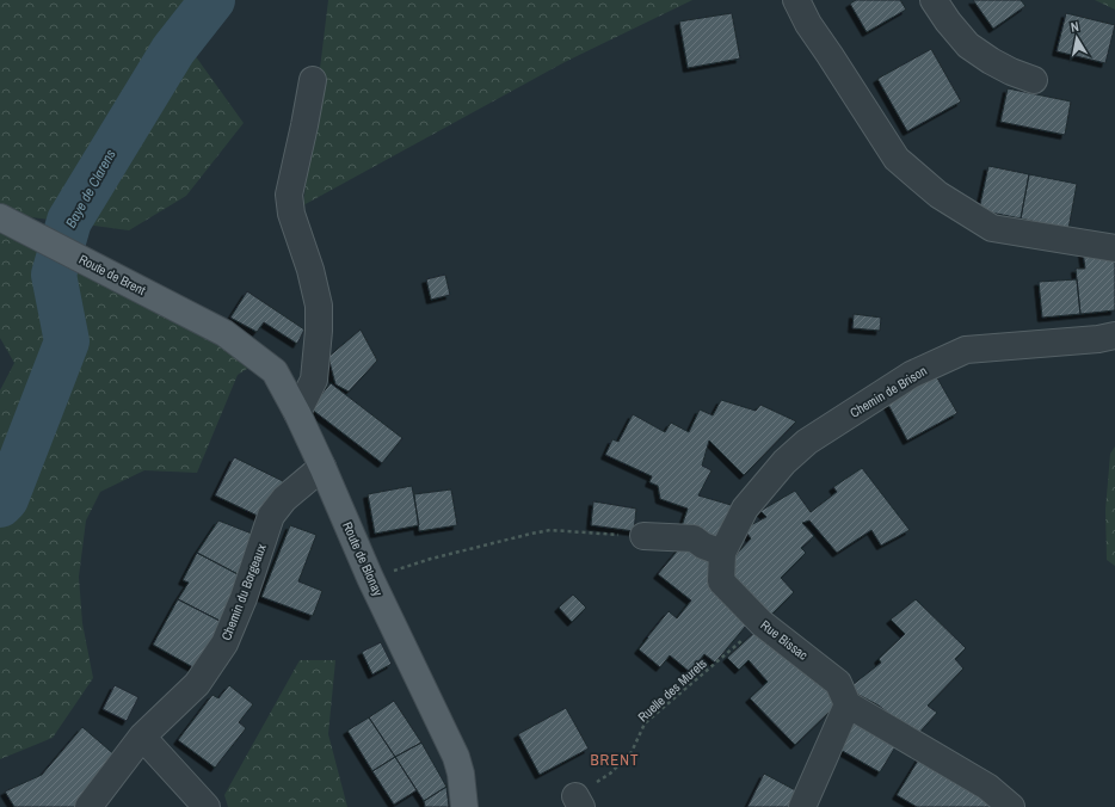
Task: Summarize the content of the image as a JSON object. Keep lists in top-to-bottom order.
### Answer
{
  "streets": {
    "main road": ["Route de Brent", "Route de Blonay"],
    "street": ["Chemin de Brison", "Chemin du Borgeaux", "Rue Bissac"],
    "path": ["Ruelle des Murets"]
  },
  "crossings": [
    ["Route de Brent", "Route de Blonay"],
    ["Chemin de Brison", "Rue Bissac"],
    ["Route de Blonay", "Chemin du Borgeaux"],
    ["Rue Bissac", "Ruelle des Murets"]
  ],
  "districts": ["BRENT"],
  "water": ["Baye de Clarens"],
  "north": "top"
}
